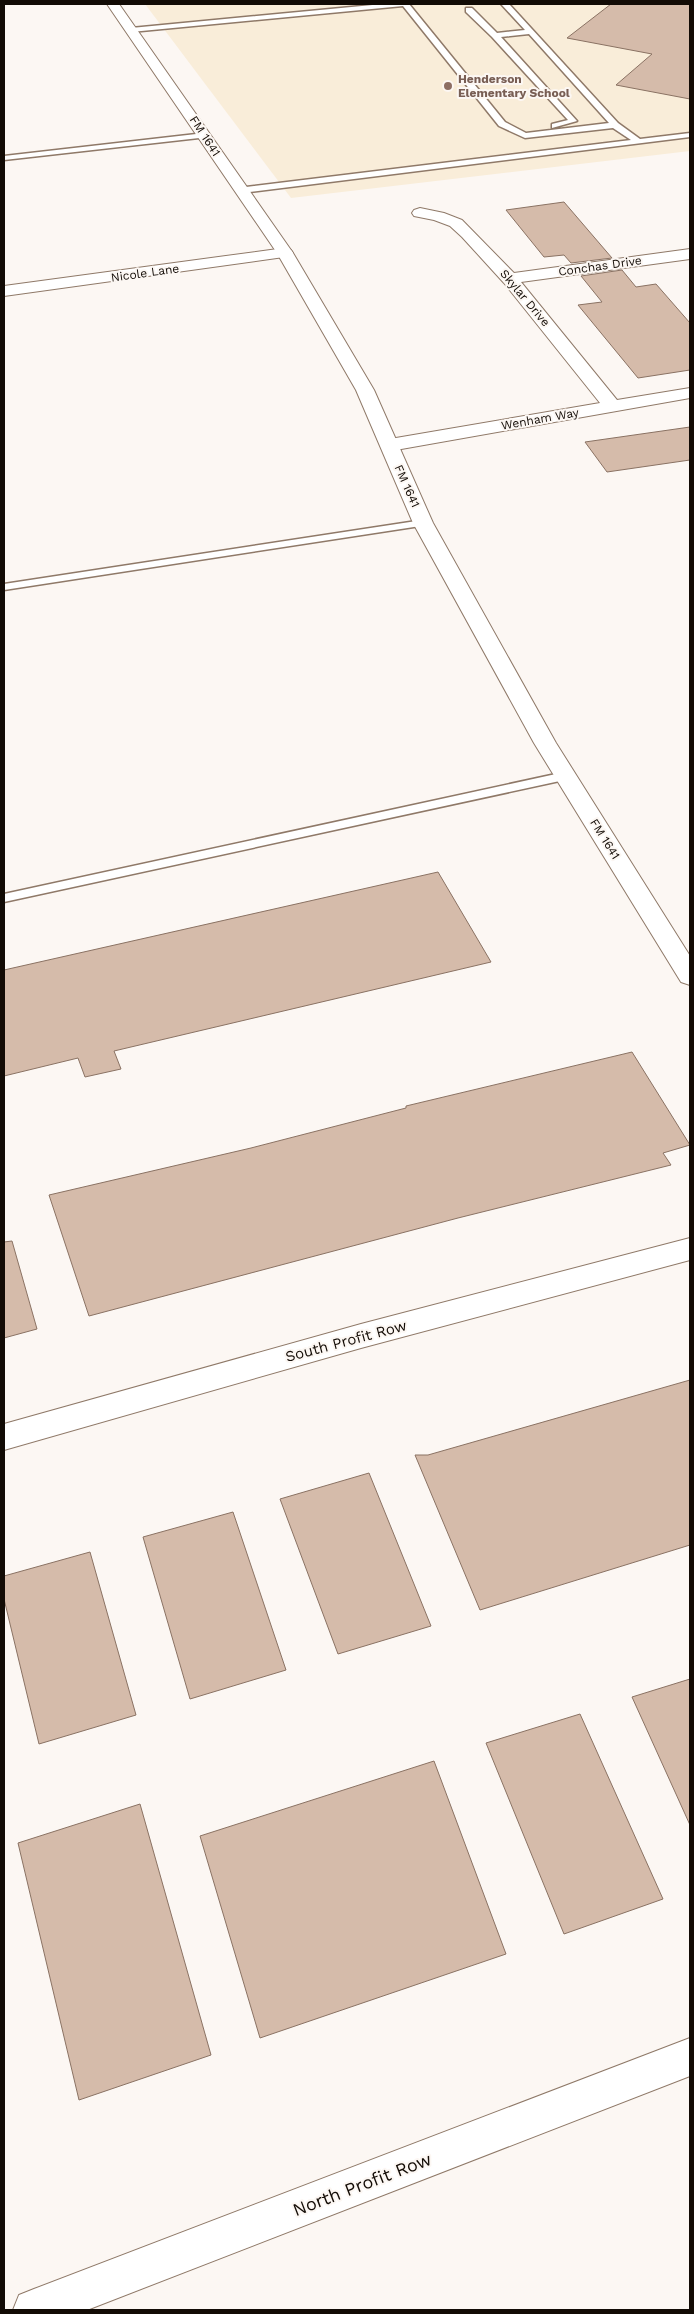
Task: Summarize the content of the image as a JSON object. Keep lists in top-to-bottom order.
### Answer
{
  "streets": {
    "street": [
      "FM 1641",
      "Conchas Drive",
      "Nicole Lane",
      "Skylar Drive",
      "Wenham Way",
      "South Profit Row",
      "North Profit Row"
    ]
  },
  "crossings": [
    ["FM 1641", "Nicole Lane"],
    ["FM 1641", "Wenham Way"],
    ["Conchas Drive", "Skylar Drive"],
    ["Skylar Drive", "Wenham Way"]
  ],
  "places": ["Henderson Elementary School"]
}
